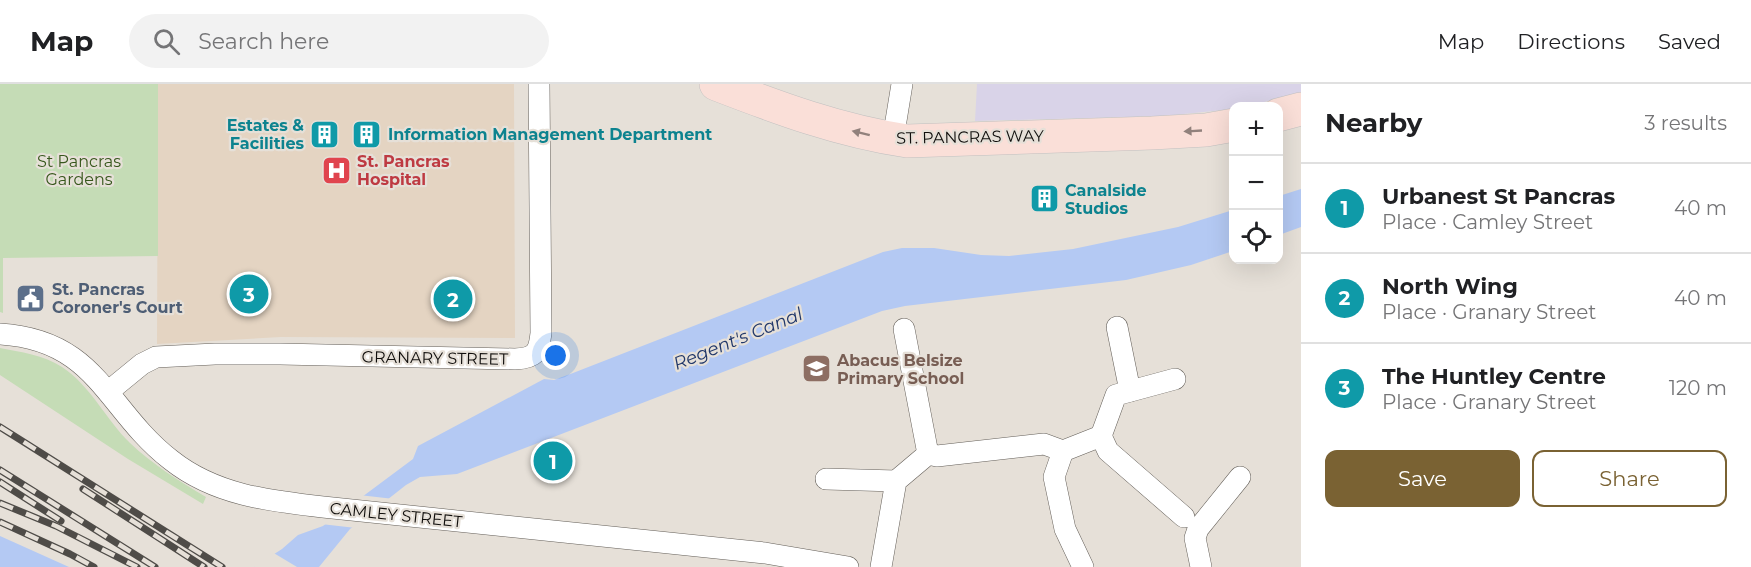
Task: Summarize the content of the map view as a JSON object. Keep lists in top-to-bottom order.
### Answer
{
  "streets": {
    "main road": ["ST. PANCRAS WAY"],
    "street": ["GRANARY STREET", "CAMLEY STREET"]
  },
  "crossings": [
    ["GRANARY STREET", "CAMLEY STREET"]
  ],
  "one_way": ["ST. PANCRAS WAY"],
  "water": ["Regent's Canal"],
  "parks": ["St Pancras Gardens"],
  "places": {
    "building": ["Estates & Facilities", "Information Management Department", "Canalside Studios"],
    "hospital": ["St. Pancras Hospital"],
    "public building": ["St. Pancras Coroner's Court"],
    "school or university": ["Abacus Belsize Primary School"]
  },
  "page": {
    "header": "Map",
    "search": "Search here",
    "nav": ["Map", "Directions", "Saved"],
    "heading": ["Nearby", "3 results"],
    "map_buttons": ["+", "−"],
    "list": [
      {
        "mark": "1",
        "name": "Urbanest St Pancras",
        "note": "Place · Camley Street",
        "value": "40 m"
      },
      {
        "mark": "2",
        "name": "North Wing",
        "note": "Place · Granary Street",
        "value": "40 m"
      },
      {
        "mark": "3",
        "name": "The Huntley Centre",
        "note": "Place · Granary Street",
        "value": "120 m"
      }
    ],
    "pins": ["3", "2", "1"],
    "buttons": ["Save", "Share"]
  }
}
